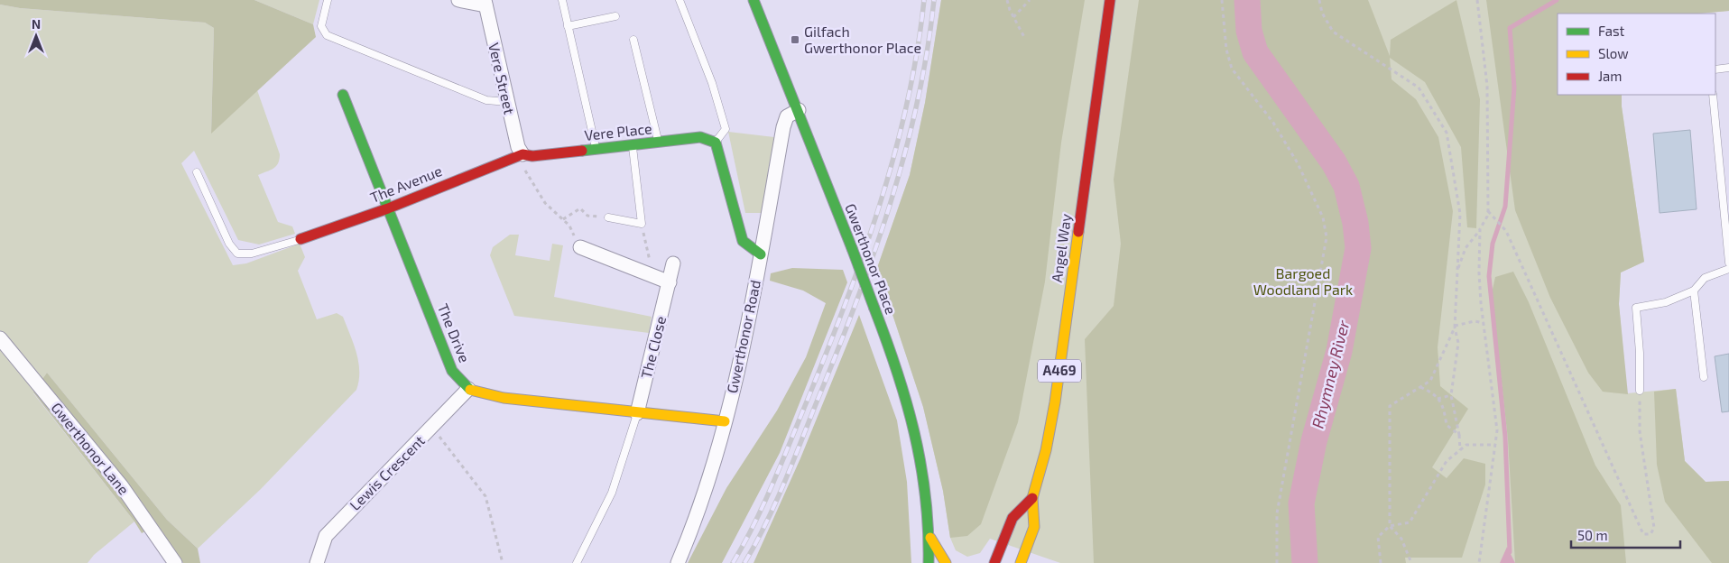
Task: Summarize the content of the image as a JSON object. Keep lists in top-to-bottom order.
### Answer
{
  "streets": {
    "street": [
      "Vere Street",
      "Vere Place",
      "The Avenue",
      "Angel Way",
      "Gwerthonor Place",
      "The Drive",
      "Gwerthonor Road",
      "The Close",
      "A469",
      "Gwerthonor Lane",
      "Lewis Crescent"
    ]
  },
  "crossings": [
    ["Vere Street", "Vere Place"],
    ["Vere Street", "The Avenue"],
    ["Vere Place", "The Avenue"],
    ["The Avenue", "The Drive"],
    ["Gwerthonor Place", "Gwerthonor Road"],
    ["The Drive", "Lewis Crescent"]
  ],
  "water": ["Rhymney River"],
  "parks": ["Bargoed Woodland Park"],
  "places": {
    "transit": ["Gilfach Gwerthonor Place"]
  },
  "legend": ["Fast", "Slow", "Jam"],
  "scale_bar": "50 m",
  "north": "top"
}
